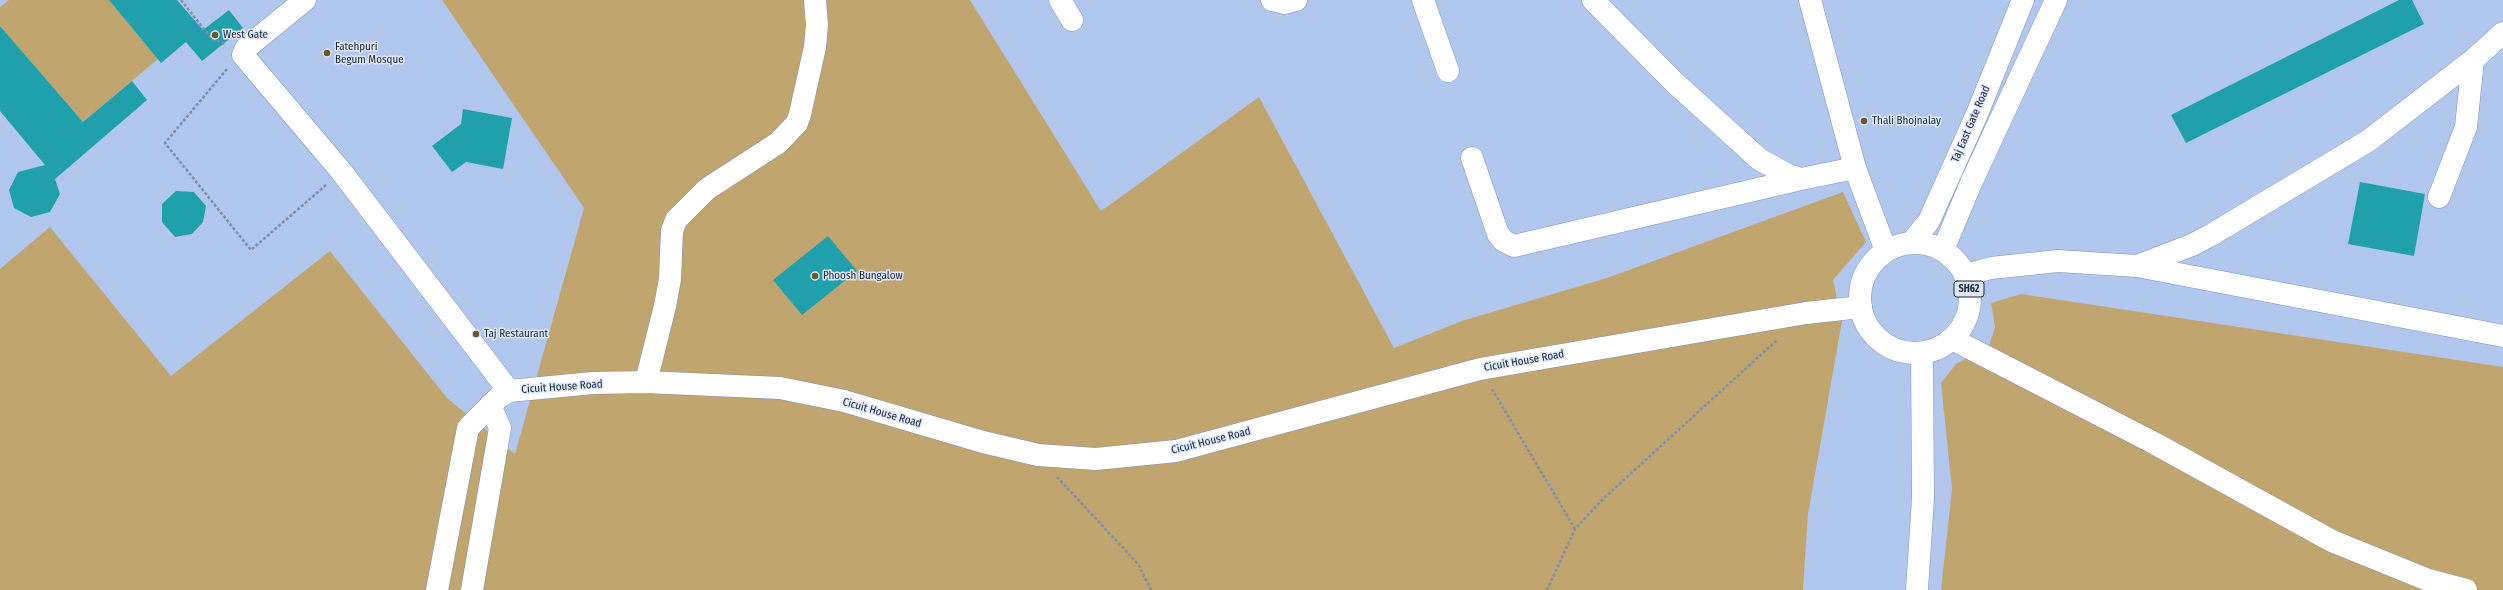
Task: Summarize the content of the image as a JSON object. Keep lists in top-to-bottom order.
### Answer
{
  "streets": {
    "street": ["Taj East Gate Road", "SH62", "Cicuit House Road"]
  },
  "crossings": [
    ["Taj East Gate Road", "SH62"],
    ["Taj East Gate Road", "Cicuit House Road"],
    ["SH62", "Cicuit House Road"]
  ],
  "places": [
    "West Gate",
    "Fatehpuri Begum Mosque",
    "Thali Bhojnalay",
    "Phoosh Bungalow",
    "Taj Restaurant"
  ]
}
